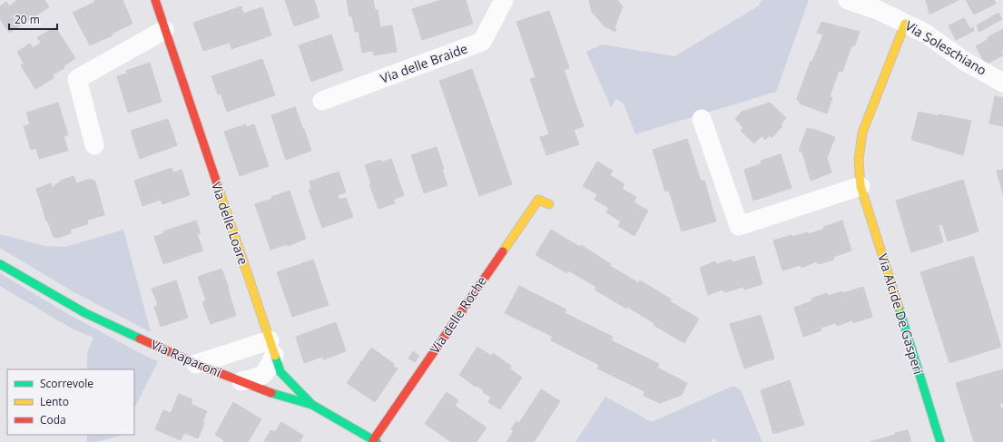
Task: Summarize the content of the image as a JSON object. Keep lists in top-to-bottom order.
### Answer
{
  "streets": {
    "street": [
      "Via Soleschiano",
      "Via delle Braide",
      "Via delle Loare",
      "Via Alcide De Gasperi",
      "Via delle Roche",
      "Via Raparoni"
    ]
  },
  "crossings": [
    ["Via Soleschiano", "Via Alcide De Gasperi"],
    ["Via delle Loare", "Via Raparoni"],
    ["Via delle Roche", "Via Raparoni"]
  ],
  "legend": ["Scorrevole", "Lento", "Coda"],
  "scale_bar": "20 m"
}
